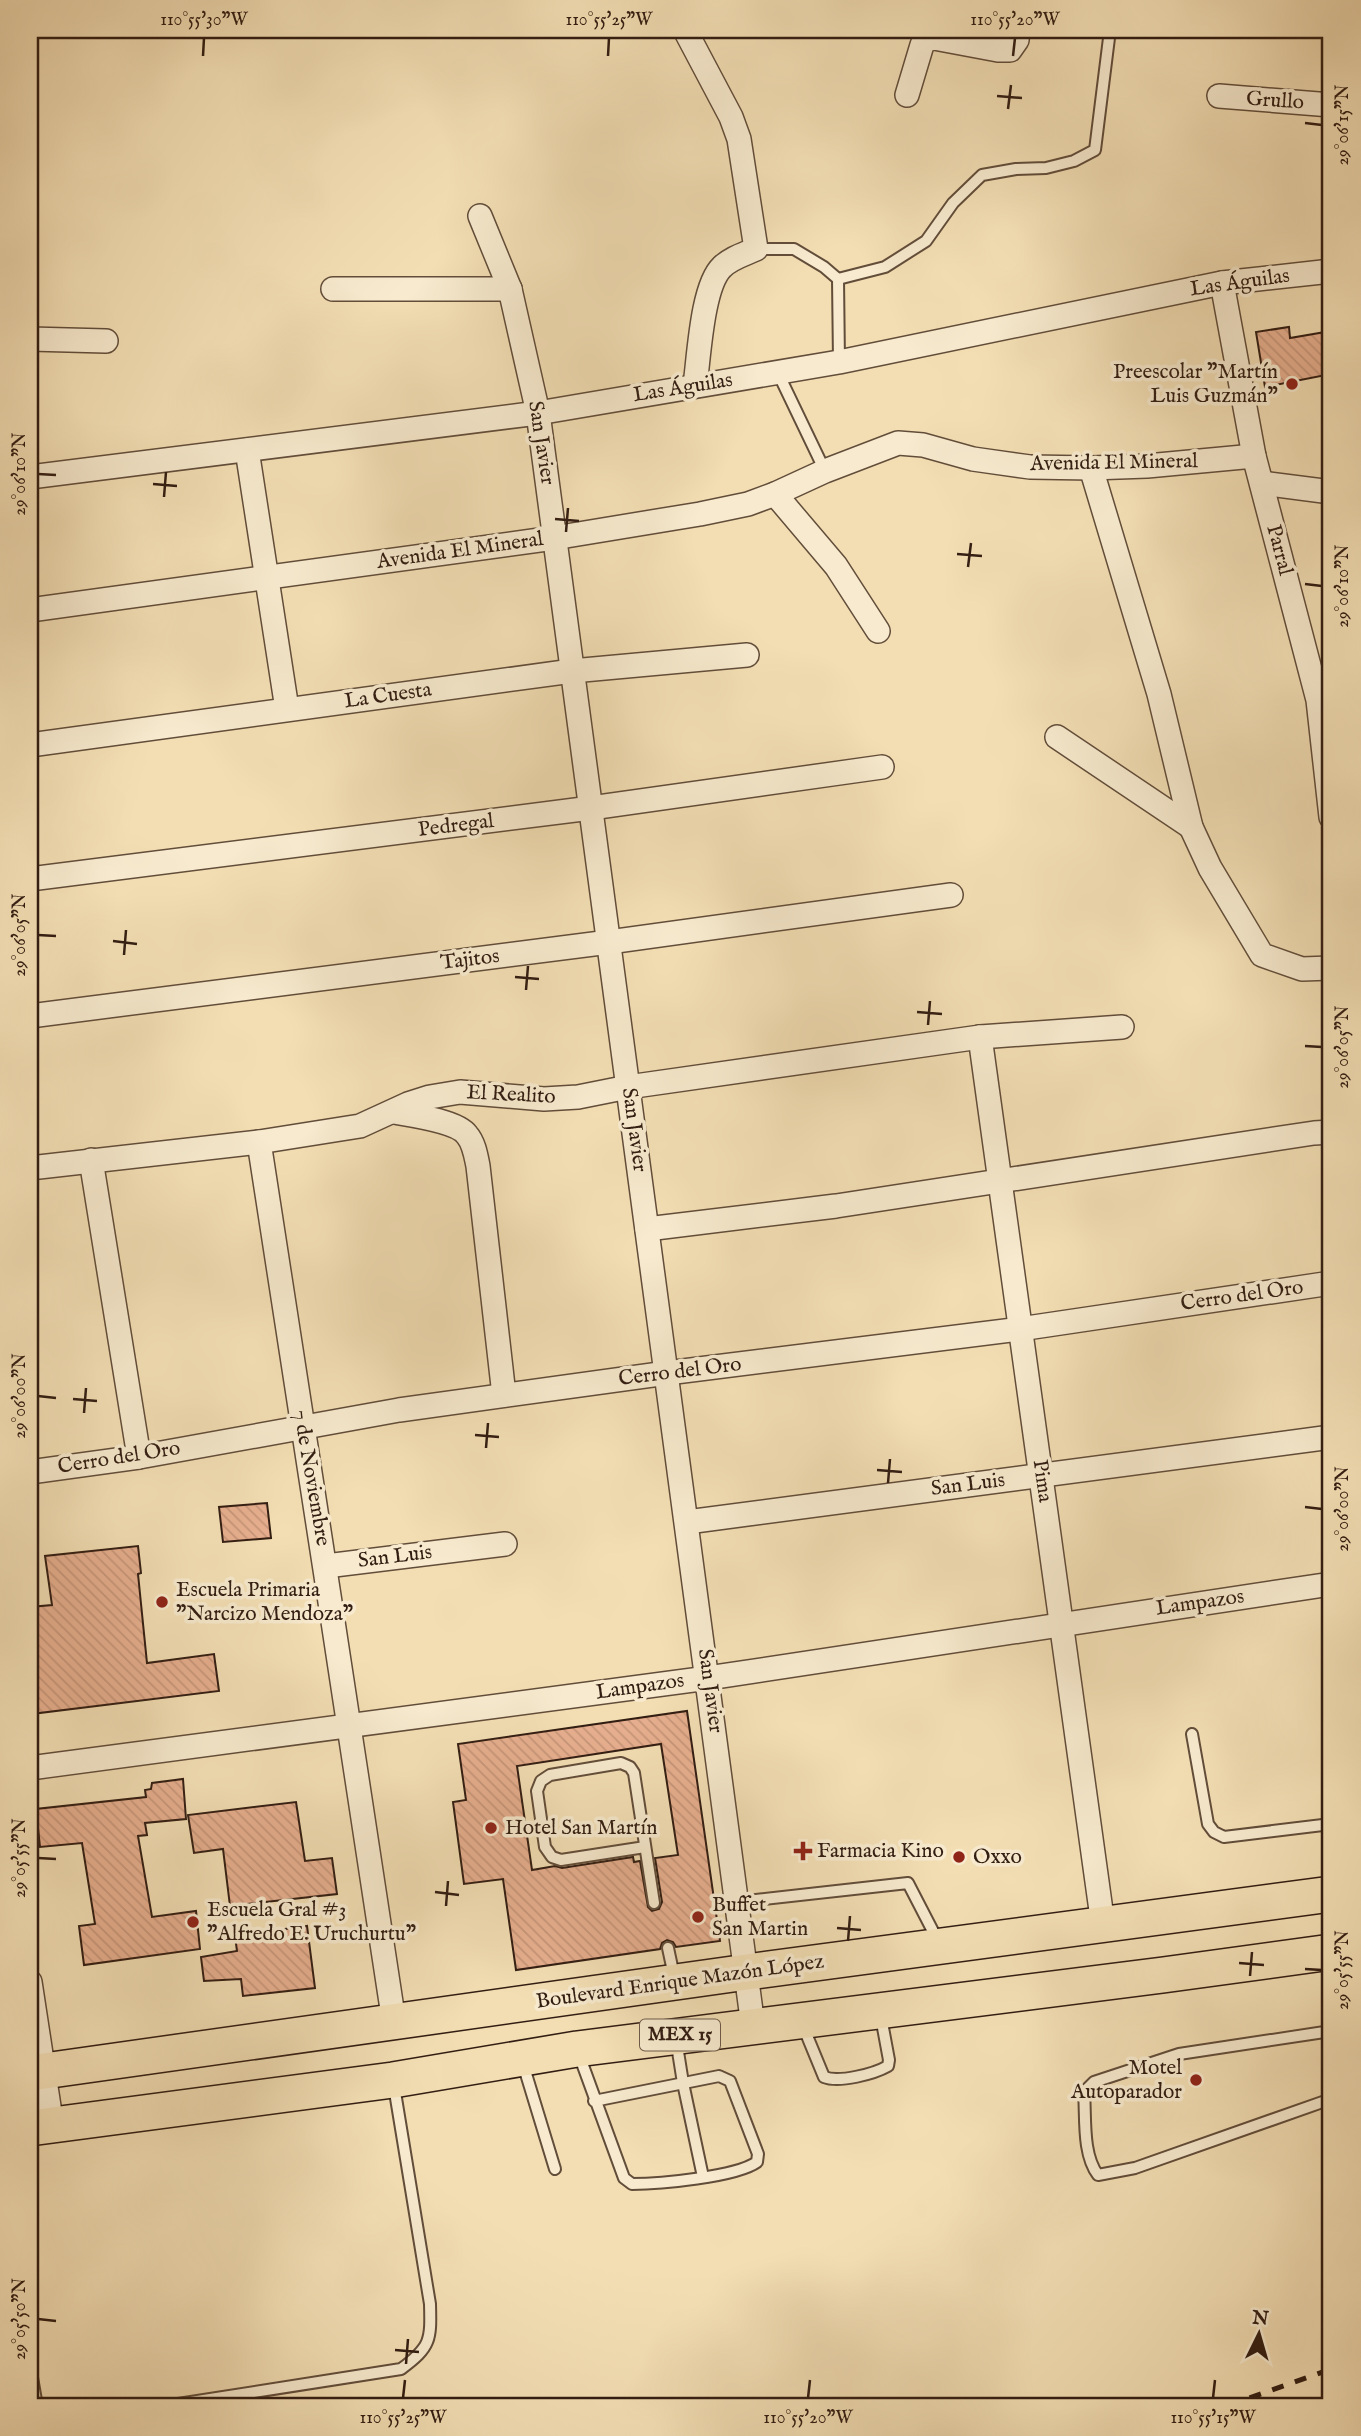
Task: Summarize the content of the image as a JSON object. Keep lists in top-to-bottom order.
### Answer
{
  "streets": {
    "main road": ["Boulevard Enrique Mazón López", "MEX 15"],
    "street": [
      "Grullo",
      "Las Águilas",
      "San Javier",
      "Avenida El Mineral",
      "Parral",
      "La Cuesta",
      "Pedregal",
      "Tajitos",
      "El Realito",
      "Cerro del Oro",
      "7 de Noviembre",
      "Pima",
      "San Luis",
      "Lampazos"
    ]
  },
  "crossings": [
    ["Las Águilas", "San Javier"],
    ["Las Águilas", "Parral"],
    ["San Javier", "Avenida El Mineral"],
    ["San Javier", "La Cuesta"],
    ["San Javier", "Pedregal"],
    ["San Javier", "Tajitos"],
    ["San Javier", "El Realito"],
    ["San Javier", "Cerro del Oro"],
    ["San Javier", "San Luis"],
    ["San Javier", "Lampazos"],
    ["San Javier", "Boulevard Enrique Mazón López"],
    ["San Javier", "MEX 15"],
    ["Avenida El Mineral", "Parral"],
    ["El Realito", "7 de Noviembre"],
    ["El Realito", "Pima"],
    ["Cerro del Oro", "7 de Noviembre"],
    ["Cerro del Oro", "Pima"],
    ["7 de Noviembre", "San Luis"],
    ["7 de Noviembre", "Lampazos"],
    ["7 de Noviembre", "Boulevard Enrique Mazón López"],
    ["Pima", "San Luis"],
    ["Pima", "Lampazos"],
    ["Pima", "Boulevard Enrique Mazón López"]
  ],
  "places": {
    "other": [
      "Preescolar \"Martín Luis Guzmán\"",
      "Escuela Primaria \"Narcizo Mendoza\"",
      "Hotel San Martín",
      "Oxxo",
      "Buffet San Martin",
      "Escuela Gral #3 \"Alfredo E. Uruchurtu\"",
      "Motel Autoparador"
    ],
    "health": ["Farmacia Kino"]
  },
  "north": "top",
  "coordinates": [
    "110°55'30\"W",
    "110°55'25\"W",
    "110°55'20\"W",
    "29°06'15\"N",
    "29°06'10\"N",
    "29°06'05\"N",
    "29°06'00\"N",
    "29°05'55\"N",
    "29°05'50\"N",
    "110°55'15\"W"
  ]
}
